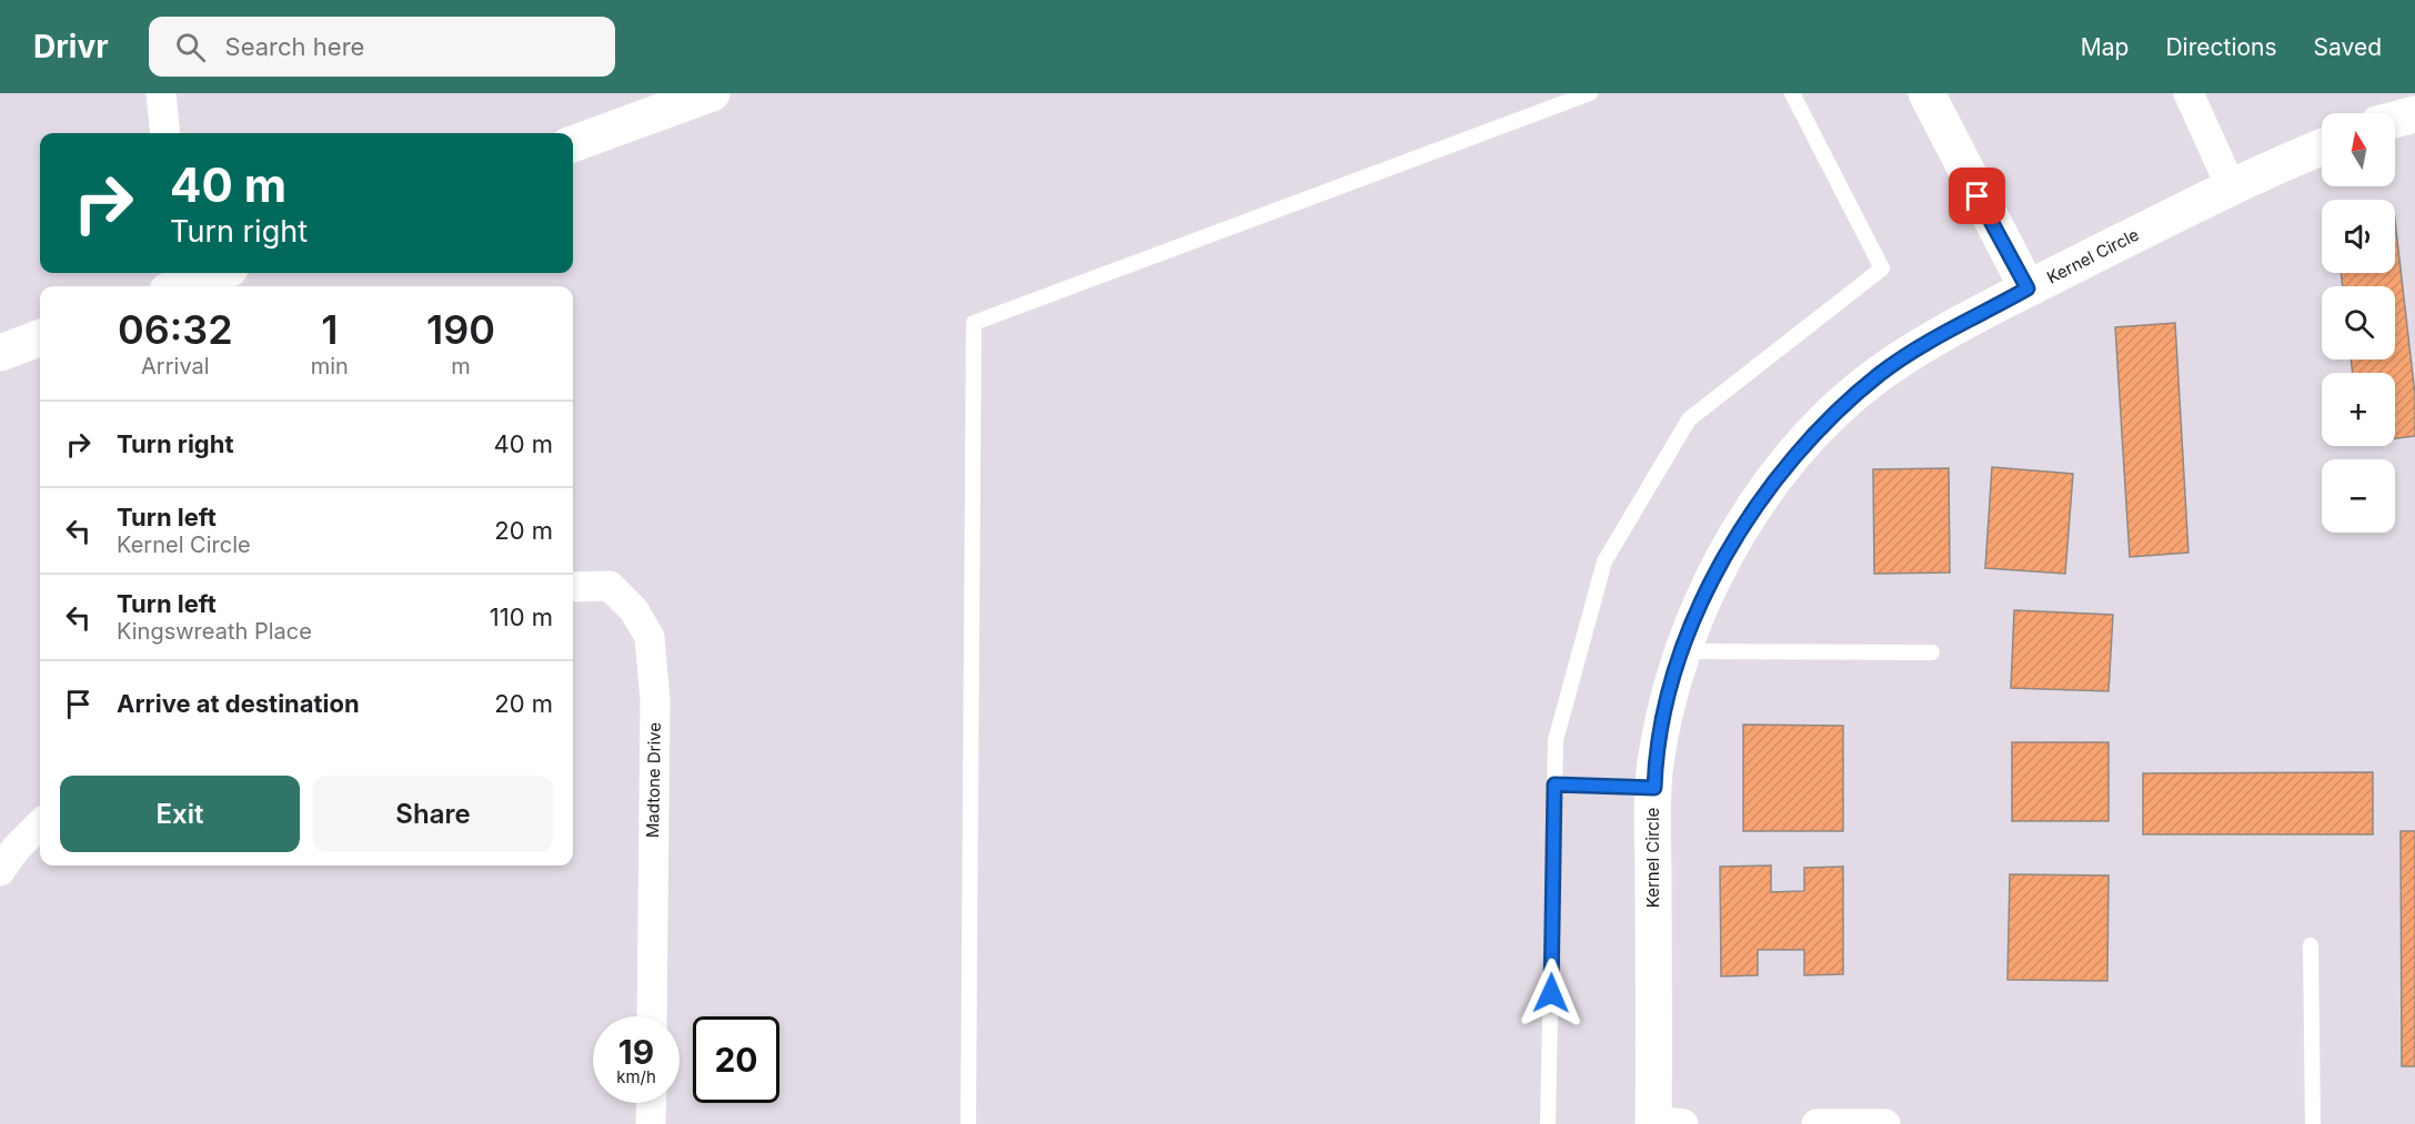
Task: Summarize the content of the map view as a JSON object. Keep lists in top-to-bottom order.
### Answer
{
  "streets": {
    "street": ["Kernel Circle", "Madtone Drive"]
  },
  "north": "top",
  "page": {
    "header": "Drivr",
    "search": "Search here",
    "nav": ["Map", "Directions", "Saved"],
    "map_buttons": ["+", "−"],
    "turn": ["40 m", "Turn right"],
    "eta": [
      "06:32",
      "Arrival",
      "1",
      "min",
      "190",
      "m"
    ],
    "list": [
      {
        "name": "Turn right",
        "value": "40 m"
      },
      {
        "name": "Turn left",
        "note": "Kernel Circle",
        "value": "20 m"
      },
      {
        "name": "Turn left",
        "note": "Kingswreath Place",
        "value": "110 m"
      },
      {
        "name": "Arrive at destination",
        "value": "20 m"
      }
    ],
    "buttons": ["Exit", "Share"],
    "speed": "19 km/h",
    "limit": "20"
  }
}
